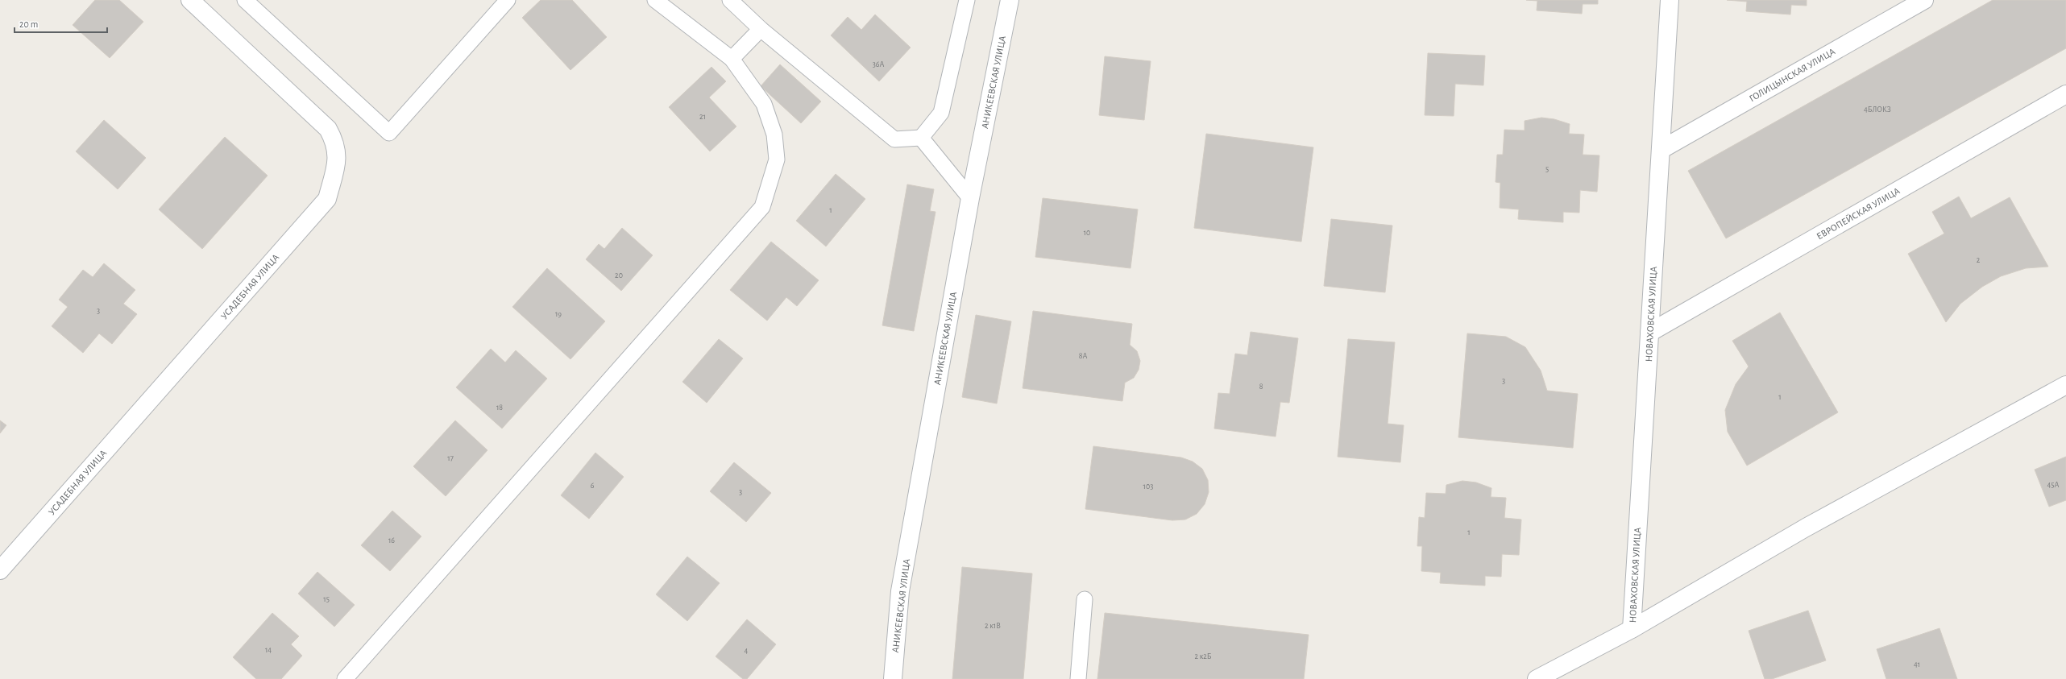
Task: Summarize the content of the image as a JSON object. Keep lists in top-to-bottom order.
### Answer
{
  "streets": {
    "street": [
      "ГОЛИЦЫНСКАЯ УЛИЦА",
      "АНИКЕЕВСКАЯ УЛИЦА",
      "ЕВРОПЕЙСКАЯ УЛИЦА",
      "УСАДЕБНАЯ УЛИЦА",
      "НОВАХОВСКАЯ УЛИЦА"
    ]
  },
  "crossings": [
    ["ГОЛИЦЫНСКАЯ УЛИЦА", "НОВАХОВСКАЯ УЛИЦА"],
    ["ЕВРОПЕЙСКАЯ УЛИЦА", "НОВАХОВСКАЯ УЛИЦА"]
  ],
  "house_numbers": [
    "36А",
    "4БЛОКЗ",
    "21",
    "5",
    "1",
    "10",
    "2",
    "20",
    "3",
    "19",
    "8А",
    "3",
    "8",
    "1",
    "18",
    "17",
    "45А",
    "6",
    "103",
    "3",
    "1",
    "16",
    "15",
    "2 к1В",
    "14",
    "4",
    "2 к2Б",
    "41"
  ],
  "scale_bar": "20 m"
}
